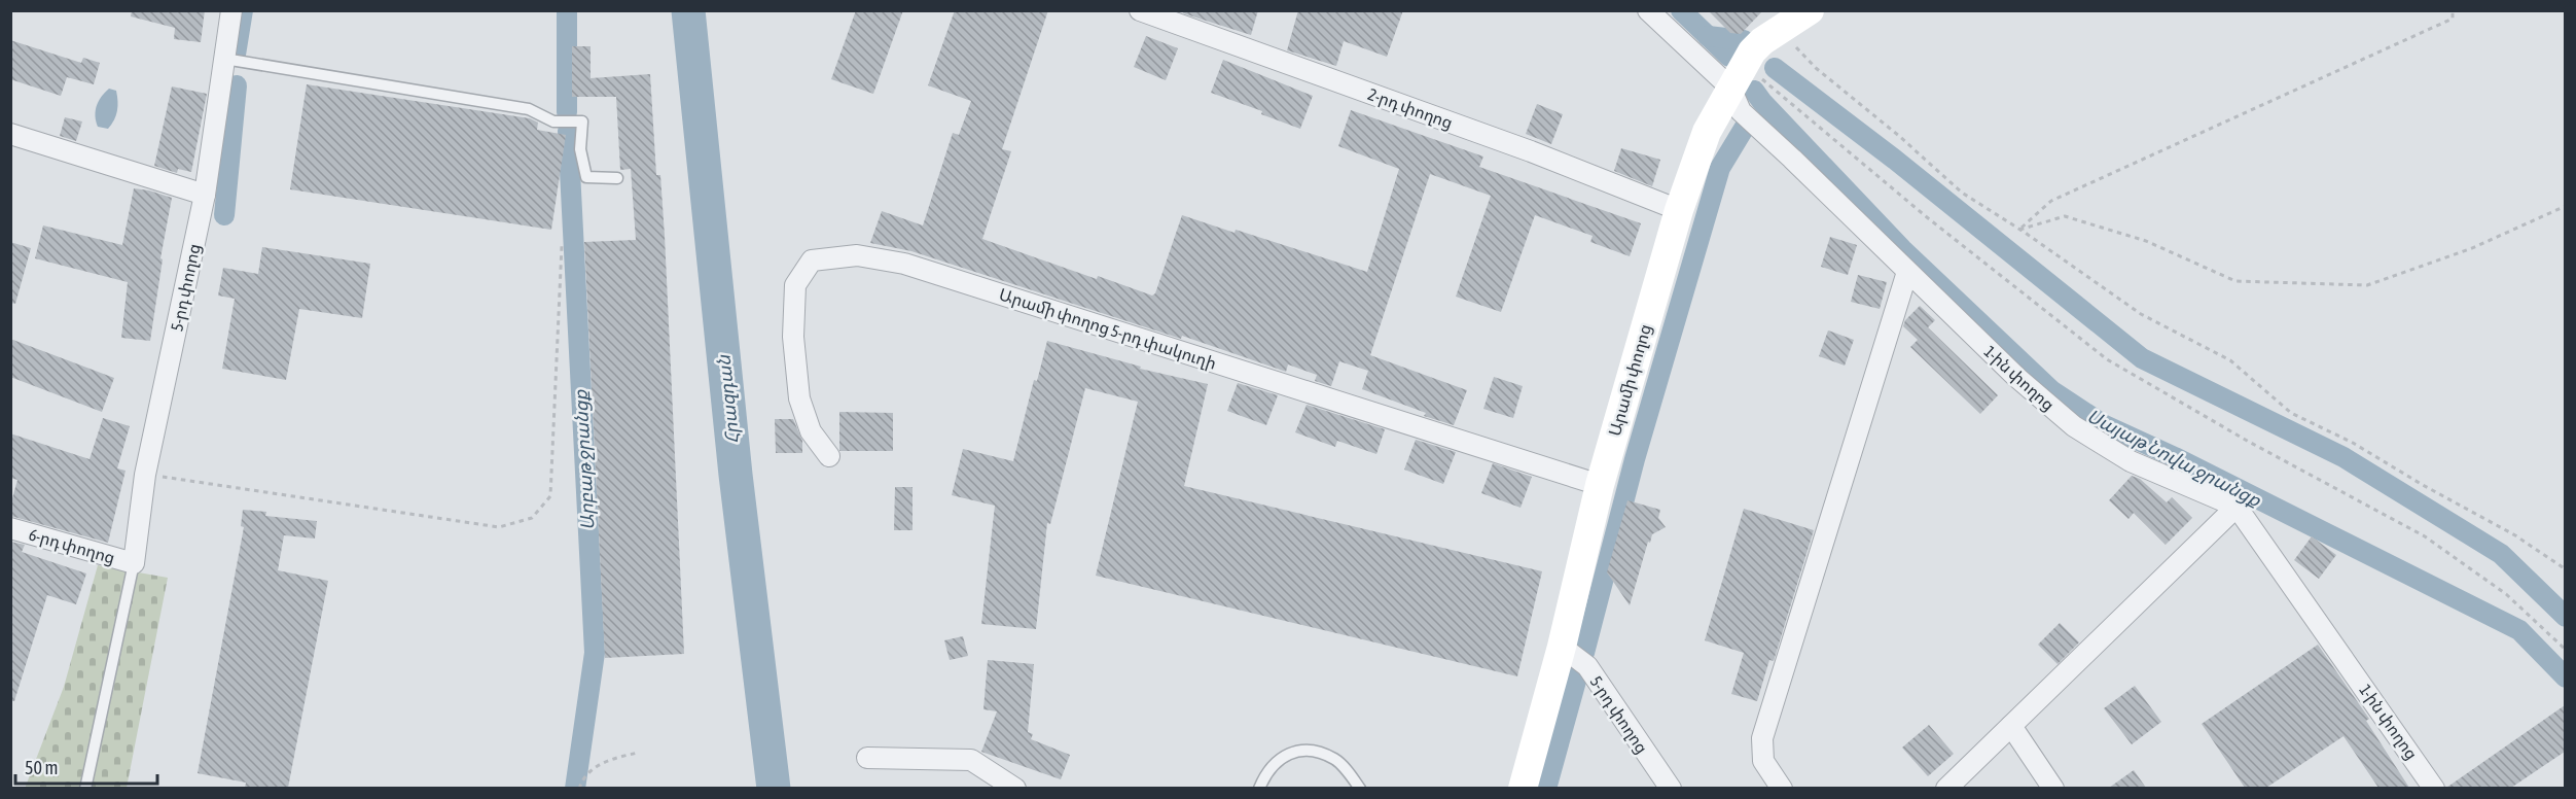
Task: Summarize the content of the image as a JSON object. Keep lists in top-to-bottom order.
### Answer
{
  "streets": {
    "main road": ["Արամի փողոց"],
    "street": [
      "2-րդ փողոց",
      "5-րդ փողոց",
      "Արամի փողոց 5-րդ փակուղի",
      "1-ին փողոց",
      "6-րդ փողոց"
    ]
  },
  "crossings": [
    ["2-րդ փողոց", "Արամի փողոց"],
    ["5-րդ փողոց", "Արամի փողոց"],
    ["5-րդ փողոց", "6-րդ փողոց"],
    ["Արամի փողոց 5-րդ փակուղի", "Արամի փողոց"],
    ["1-ին փողոց", "Արամի փողոց"]
  ],
  "water": ["Հրազդան", "Սայաթ Նովա ջրանցք", "Արբաթ ջրանցք"],
  "scale_bar": "50 m"
}
